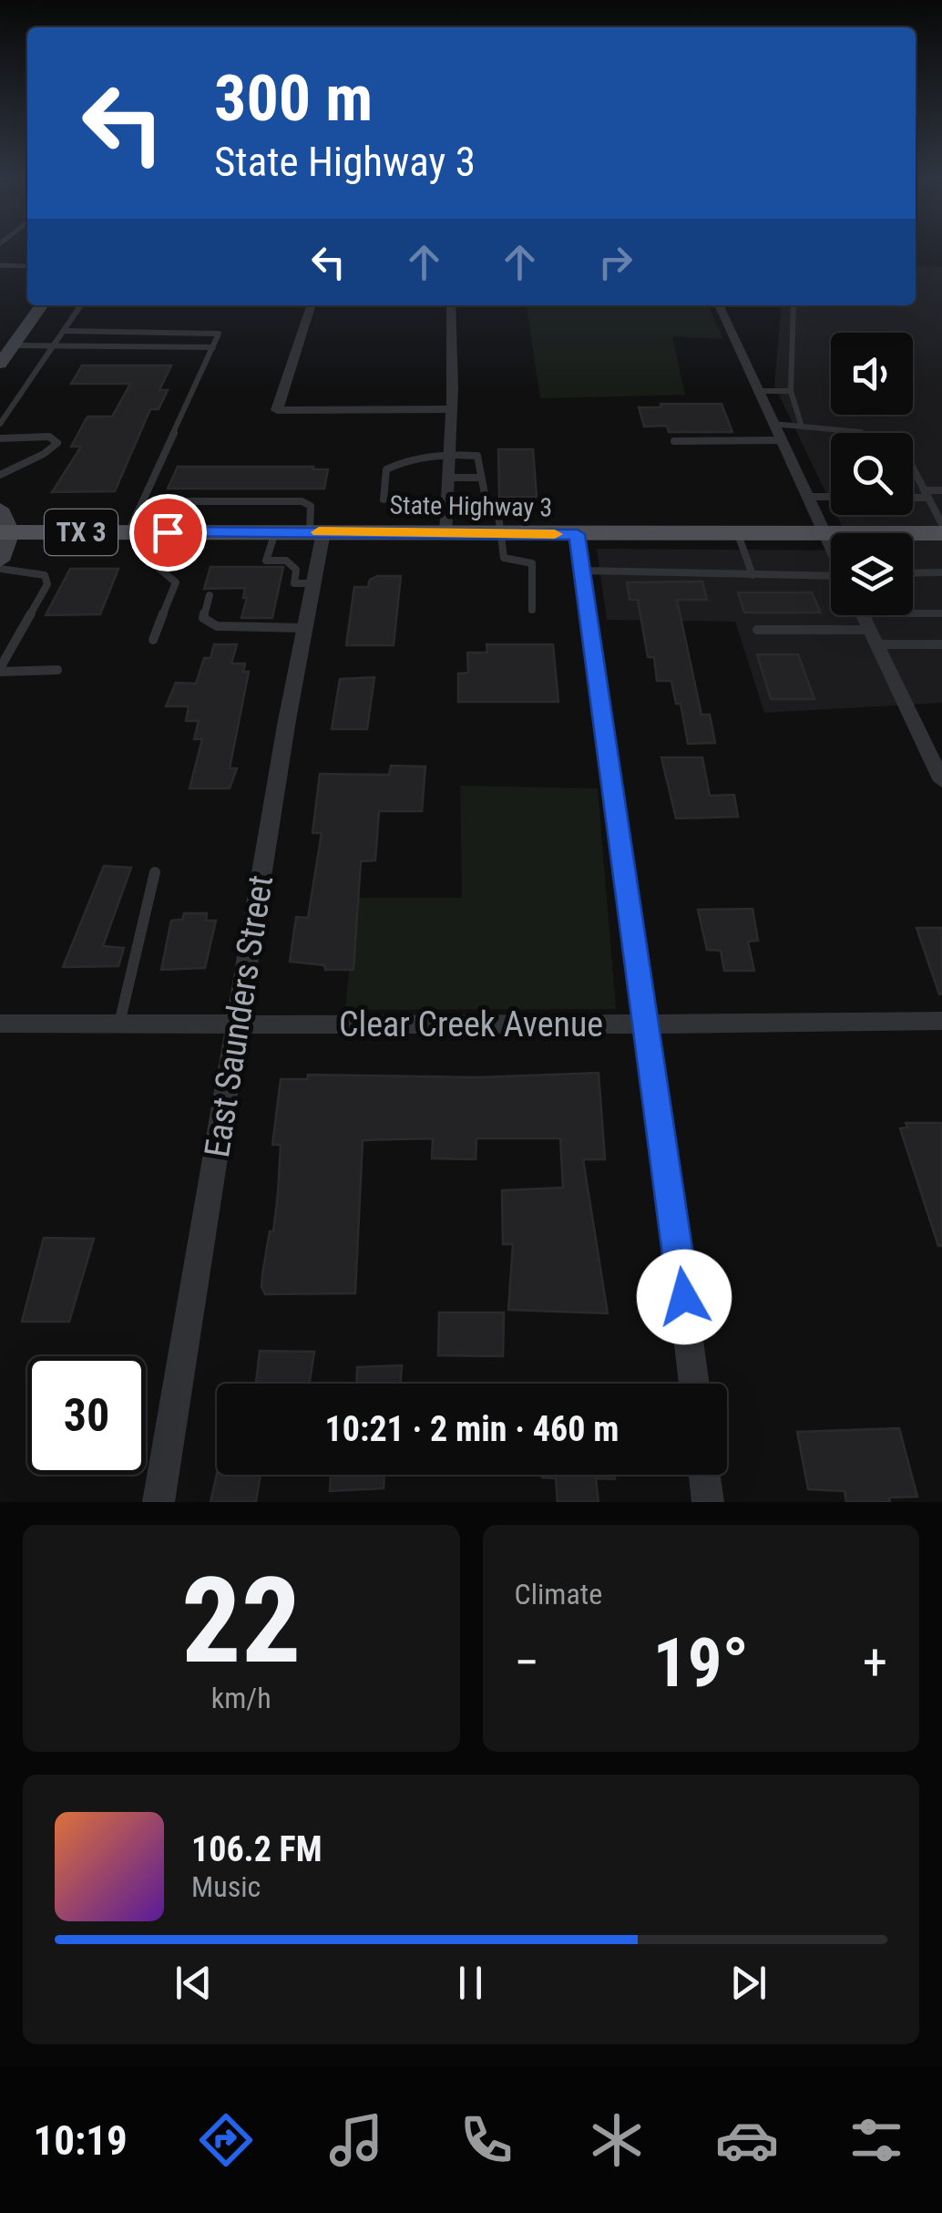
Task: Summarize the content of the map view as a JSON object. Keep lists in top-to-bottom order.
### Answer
{
  "streets": {
    "main road": ["State Highway 3", "TX 3"],
    "street": ["East Saunders Street", "Clear Creek Avenue"]
  },
  "crossings": [
    ["State Highway 3", "East Saunders Street"],
    ["East Saunders Street", "Clear Creek Avenue"]
  ],
  "page": {
    "turn": ["300 m", "State Highway 3"],
    "limit": "30",
    "trip": "10:21 · 2 min · 460 m",
    "tile": [
      ["22", "km/h"],
      "Climate"
    ],
    "heat": ["−", "19°", "+"],
    "song": ["106.2 FM", "Music"],
    "tabs": "10:19"
  }
}
